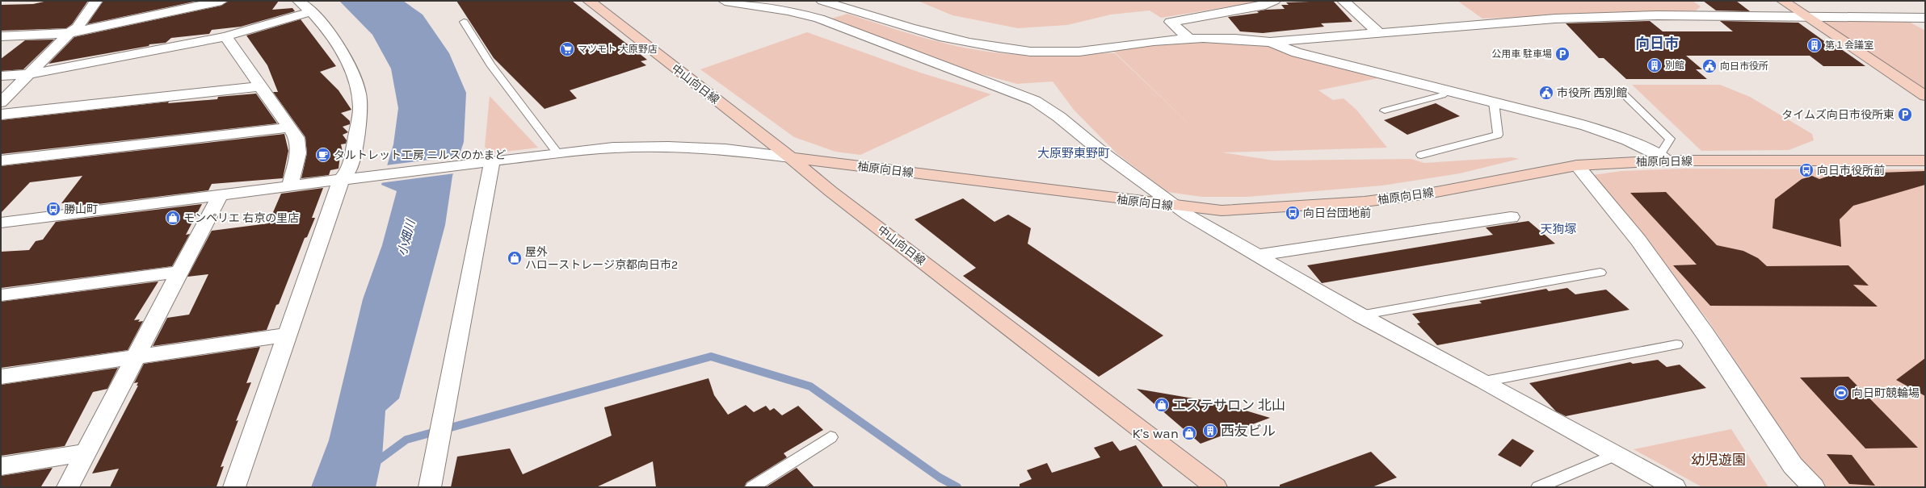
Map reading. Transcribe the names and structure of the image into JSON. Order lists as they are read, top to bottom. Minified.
{"streets":{"main road":["中山向日線","柚原向日線"]},"crossings":[["中山向日線","柚原向日線"]],"districts":["向日市","大原野東野町","天狗塚"],"water":["小畑川"],"parks":["幼児遊園"],"places":{"building":["第１会議室","別館","西友ビル"],"supermarket":["マツモト 大原野店"],"parking":["公用車 駐車場","タイムズ向日市役所東"],"public building":["向日市役所","市役所 西別館"],"cafe":["タルトレット工房 ニルスのかまど"],"bus stop":["向日市役所前","勝山町","向日台団地前"],"shop":["モンペリエ 右京の里店","屋外 ハローストレージ京都向日市2","エステサロン 北山","K's wan"],"sports":["向日町競輪場"]}}
